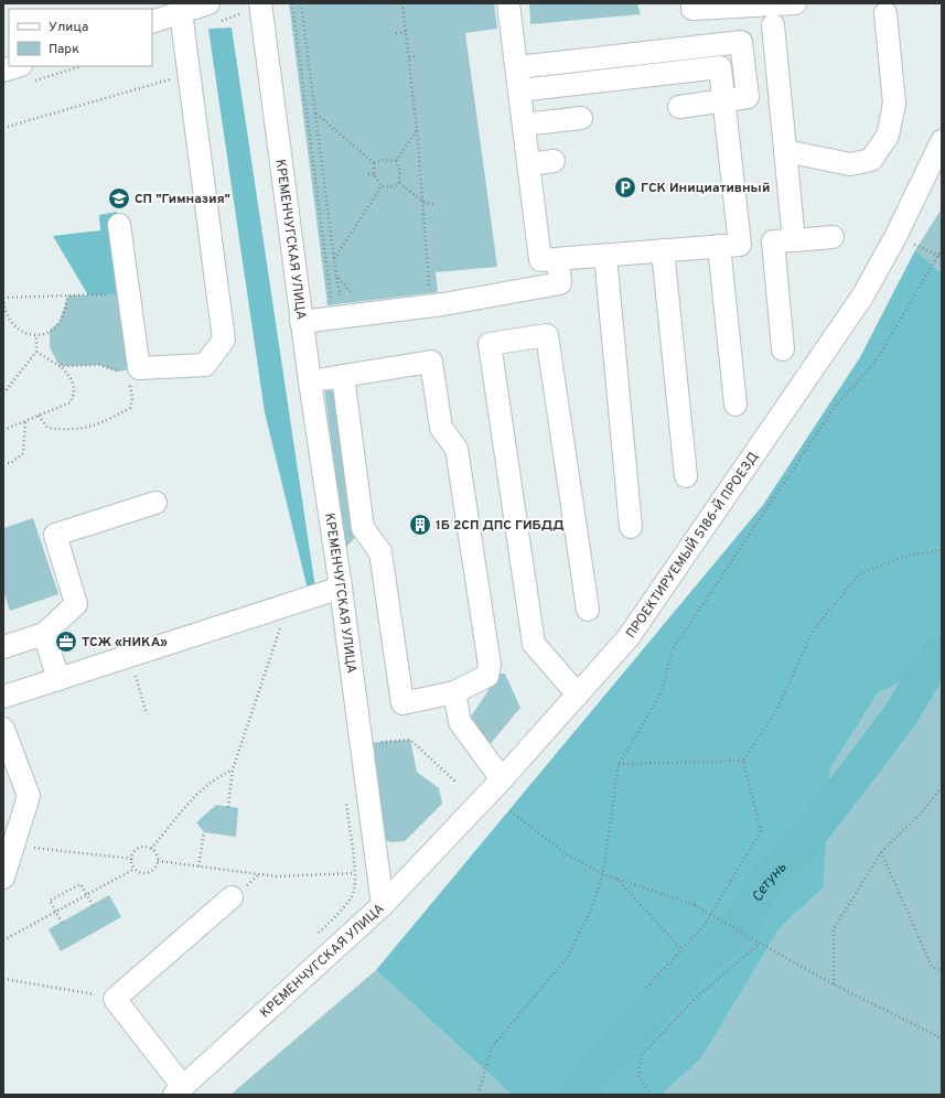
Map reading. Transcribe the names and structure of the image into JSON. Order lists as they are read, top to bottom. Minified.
{"streets":{"street":["КРЕМЕНЧУГСКАЯ УЛИЦА","ПРОЕКТИРУЕМЫЙ 5186-Й ПРОЕЗД"]},"crossings":[["КРЕМЕНЧУГСКАЯ УЛИЦА","ПРОЕКТИРУЕМЫЙ 5186-Й ПРОЕЗД"]],"water":["Сетунь"],"places":{"parking":["ГСК Инициативный"],"school or university":["СП \"Гимназия\""],"building":["1Б 2СП ДПС ГИБДД"],"office":["ТСЖ «НИКА»"]},"legend":["Улица","Парк"]}
